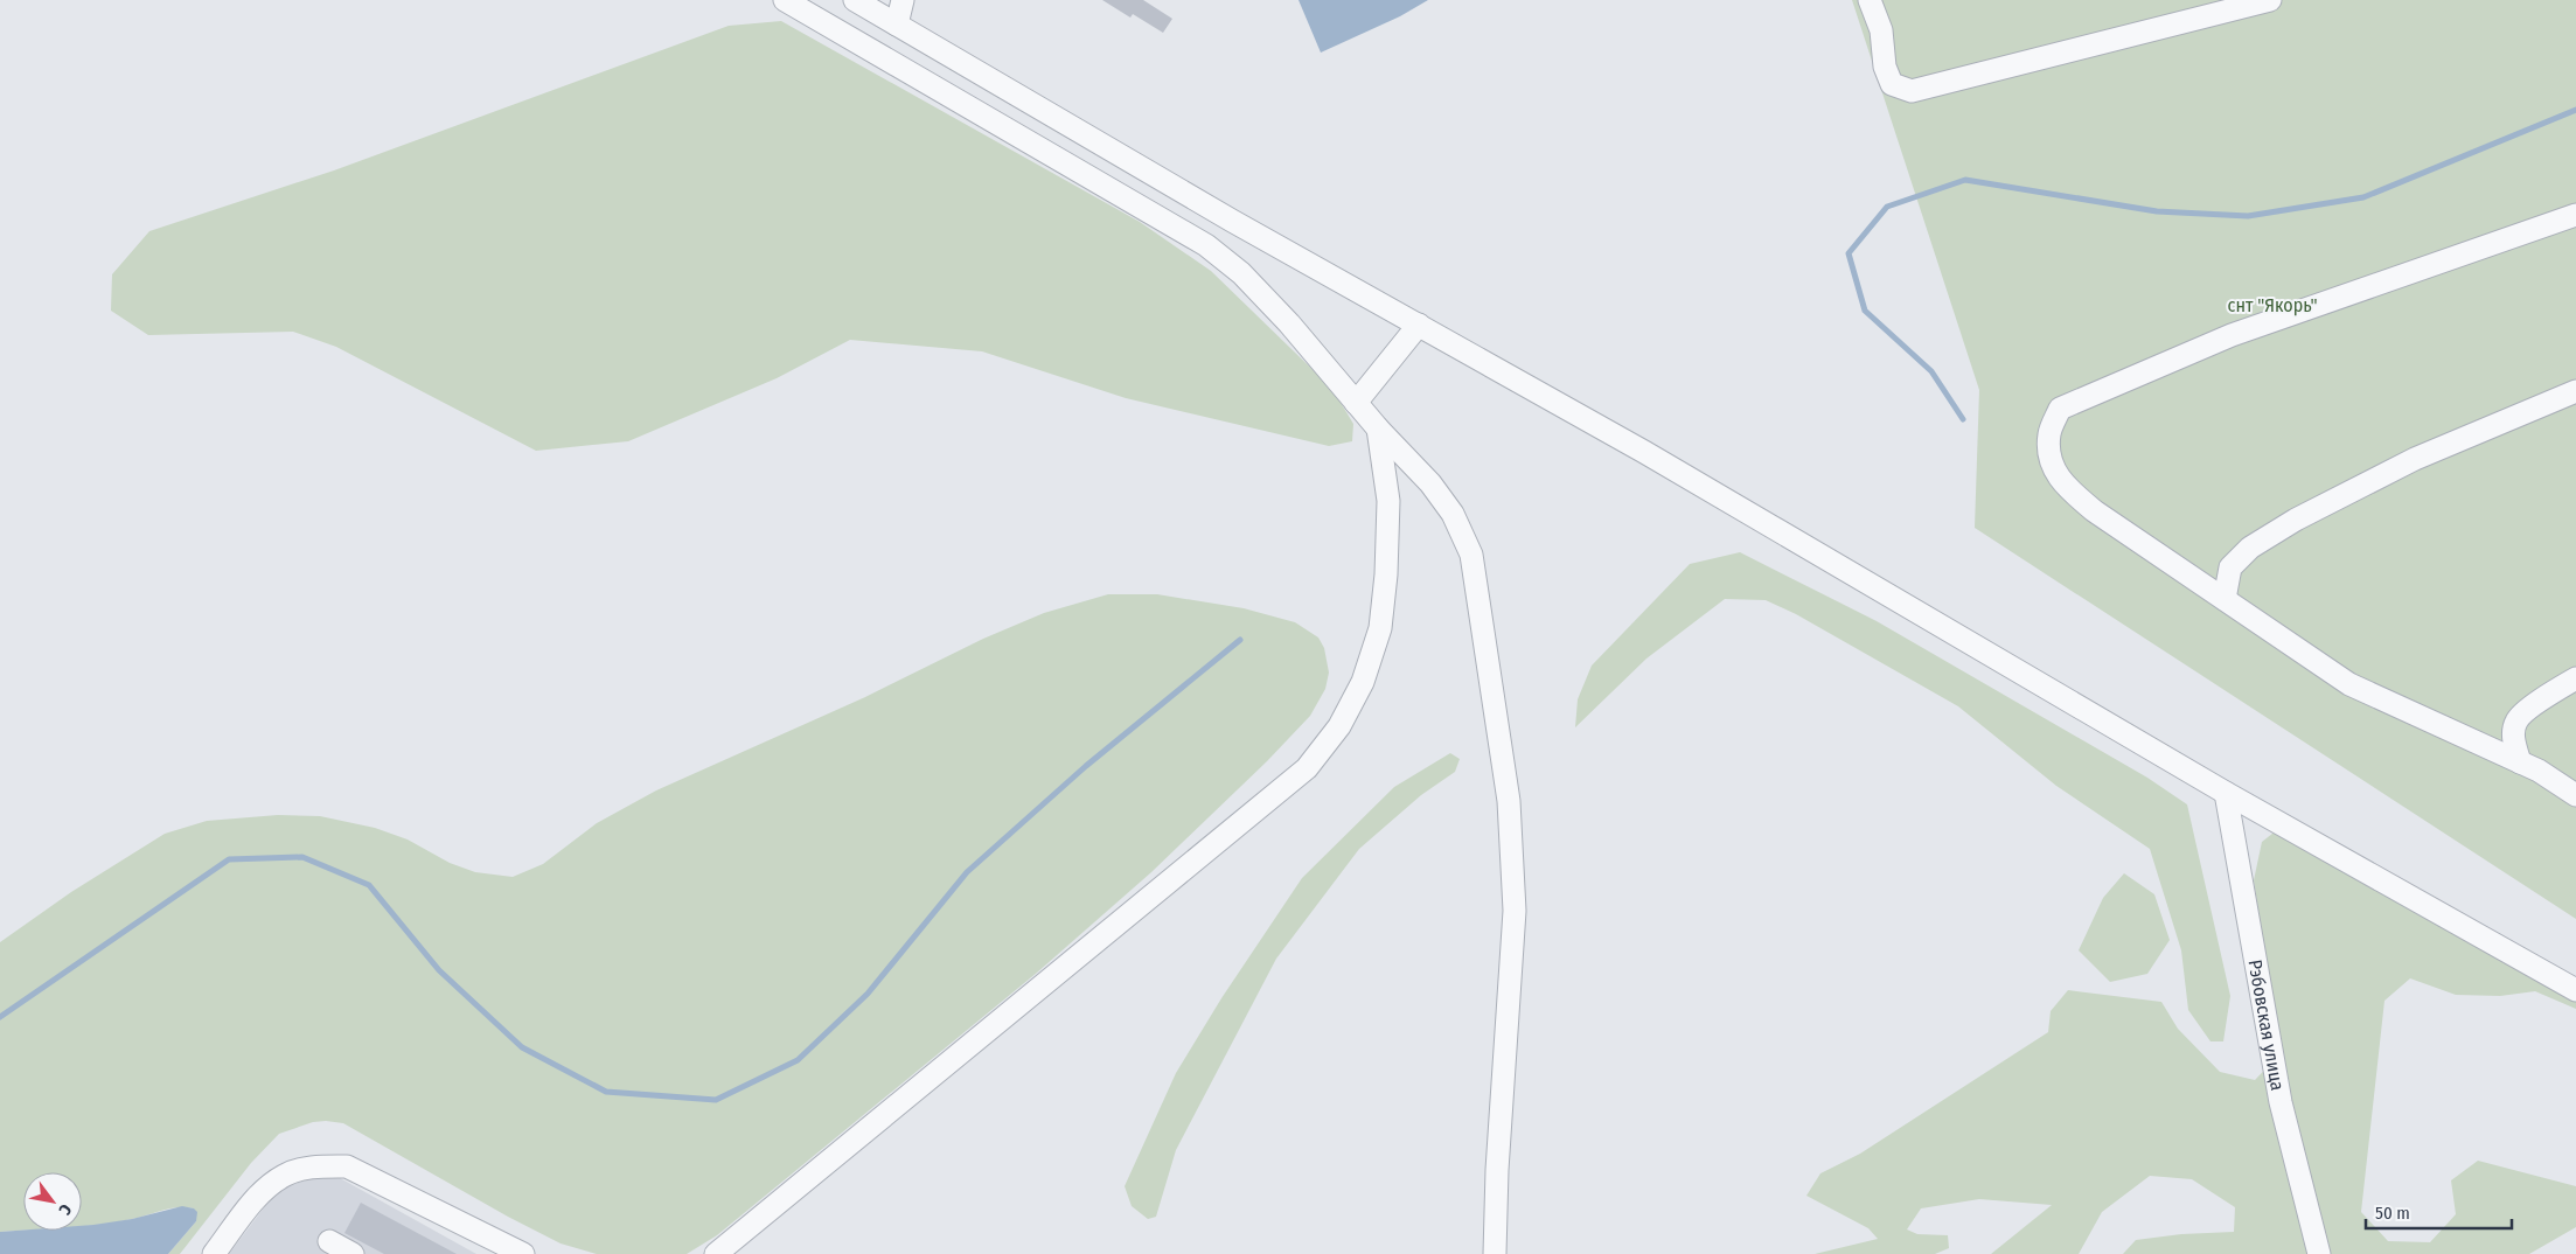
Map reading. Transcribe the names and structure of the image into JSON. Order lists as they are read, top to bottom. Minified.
{"streets":{"street":["Рэбовская улица"]},"parks":["снт \"Якорь\""],"scale_bar":"50 m","north":"bottom right"}
